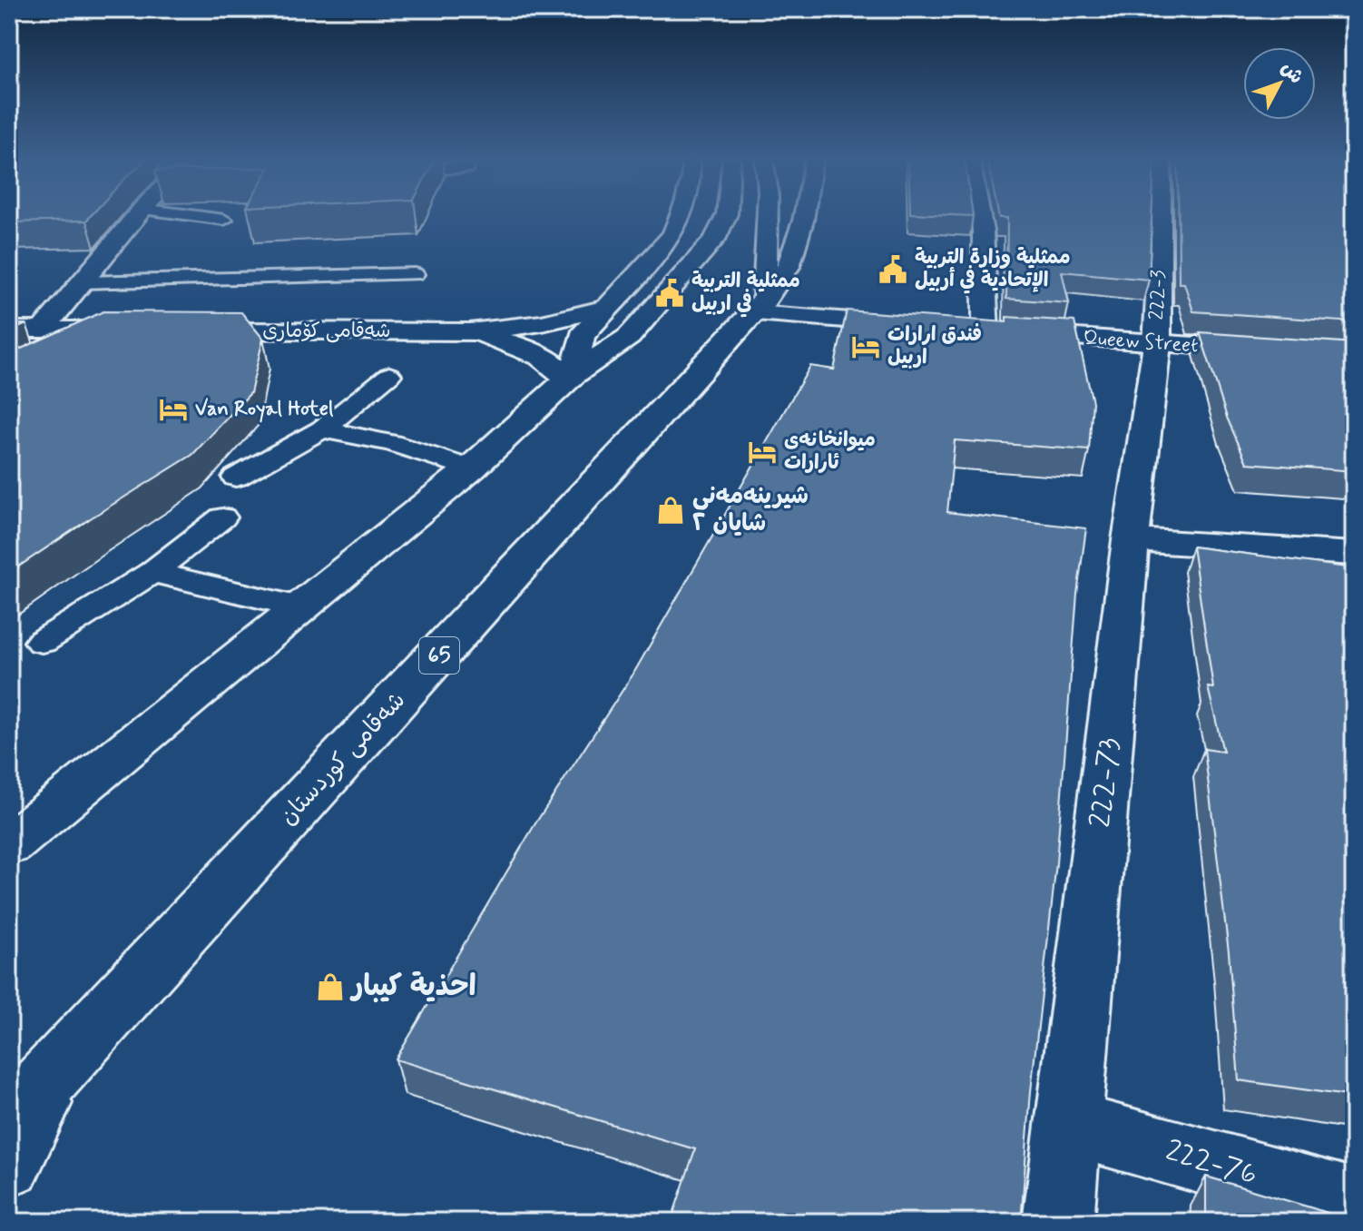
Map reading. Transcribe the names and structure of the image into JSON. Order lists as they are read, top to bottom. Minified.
{"streets":{"main road":["222-3","شەقامی کۆماری","Queew Street","65","شەقامی کوردستان","222-73","222-76"]},"crossings":[["222-3","Queew Street"],["222-3","222-73"],["Queew Street","222-73"],["222-73","222-76"]],"places":{"public building":["ممثلية وزارة التربية الإتحادية في أربيل","ممثلية التربية في اربيل"],"hotel":["فندق ارارات اربيل","Van Royal Hotel","میوانخانەی ئارارات"],"shop":["شیرینەمەنی شایان ٢","احذية كيبار"]},"north":"top right"}
